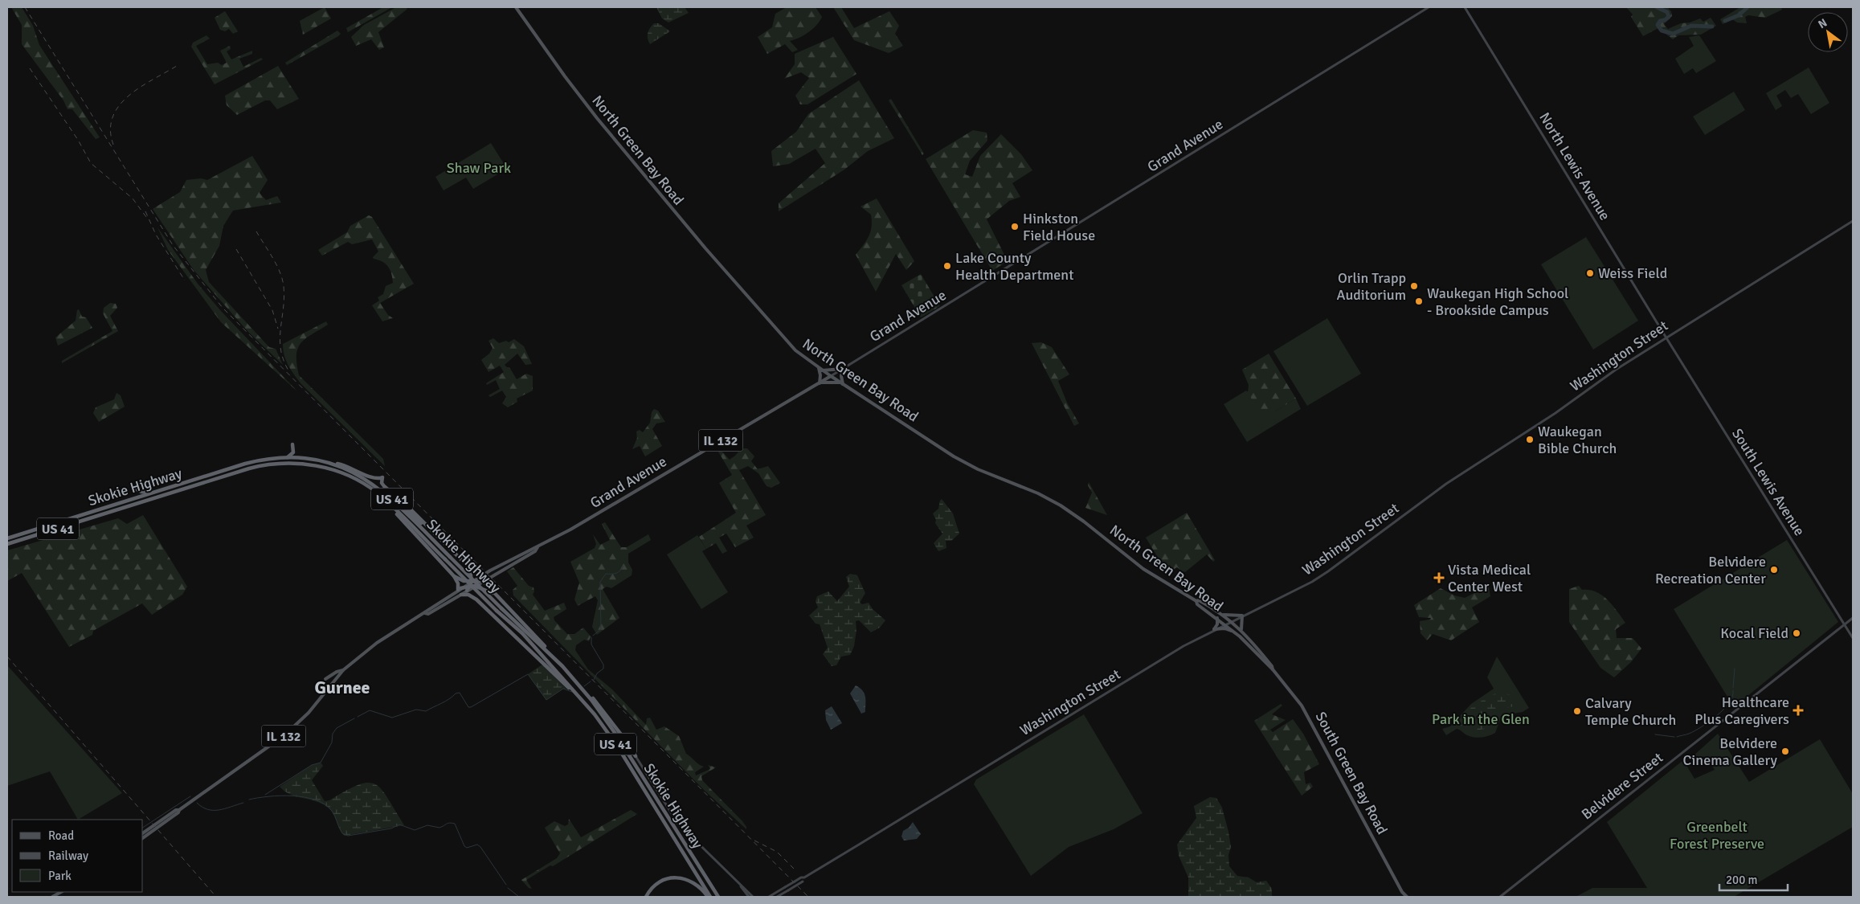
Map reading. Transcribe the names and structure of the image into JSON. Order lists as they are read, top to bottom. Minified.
{"streets":{"highway":["Skokie Highway","US 41"],"main road":["Grand Avenue","North Green Bay Road","North Lewis Avenue","Washington Street","IL 132","South Lewis Avenue","South Green Bay Road","Belvidere Street"]},"crossings":[["Grand Avenue","North Green Bay Road"],["North Green Bay Road","Washington Street"],["North Green Bay Road","South Green Bay Road"],["North Lewis Avenue","Washington Street"],["North Lewis Avenue","South Lewis Avenue"],["Washington Street","South Lewis Avenue"],["Washington Street","South Green Bay Road"],["South Lewis Avenue","Belvidere Street"]],"districts":["Gurnee"],"parks":["Shaw Park","Park in the Glen","Greenbelt Forest Preserve"],"places":{"other":["Hinkston Field House","Lake County Health Department","Weiss Field","Orlin Trapp Auditorium","Waukegan High School - Brookside Campus","Waukegan Bible Church","Belvidere Recreation Center","Kocal Field","Calvary Temple Church","Belvidere Cinema Gallery"],"health":["Vista Medical Center West","Healthcare Plus Caregivers"]},"legend":["Road","Railway","Park"],"scale_bar":"200 m","north":"top left"}
